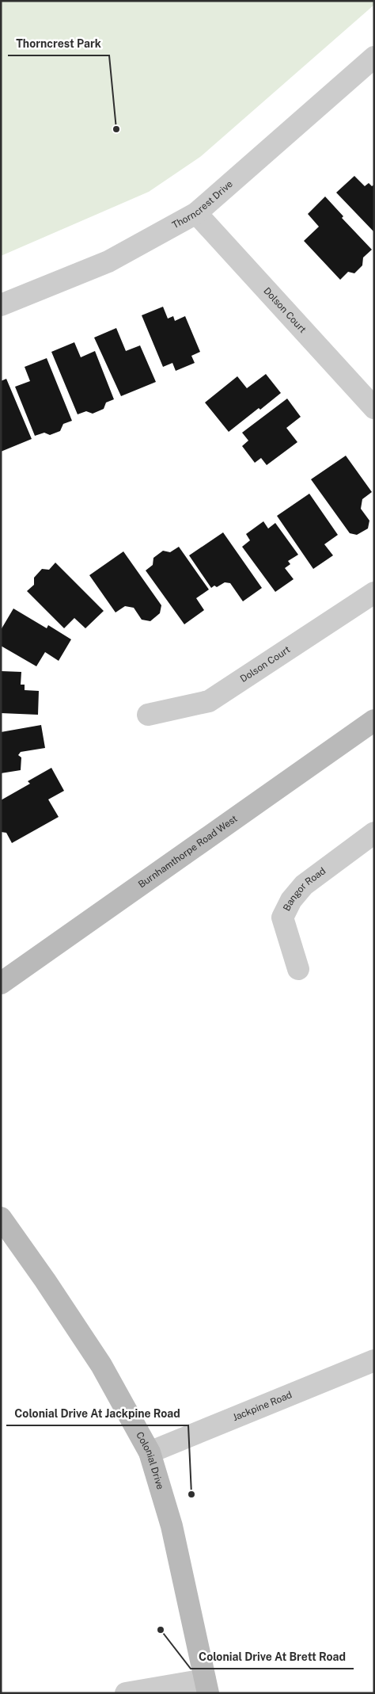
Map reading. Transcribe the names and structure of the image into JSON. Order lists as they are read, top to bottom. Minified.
{"streets":{"street":["Thorncrest Drive","Dolson Court","Burnhamthorpe Road West","Bangor Road","Jackpine Road","Colonial Drive"]},"crossings":[["Thorncrest Drive","Dolson Court"],["Jackpine Road","Colonial Drive"]],"places":["Thorncrest Park","Colonial Drive At Jackpine Road","Colonial Drive At Brett Road"]}
